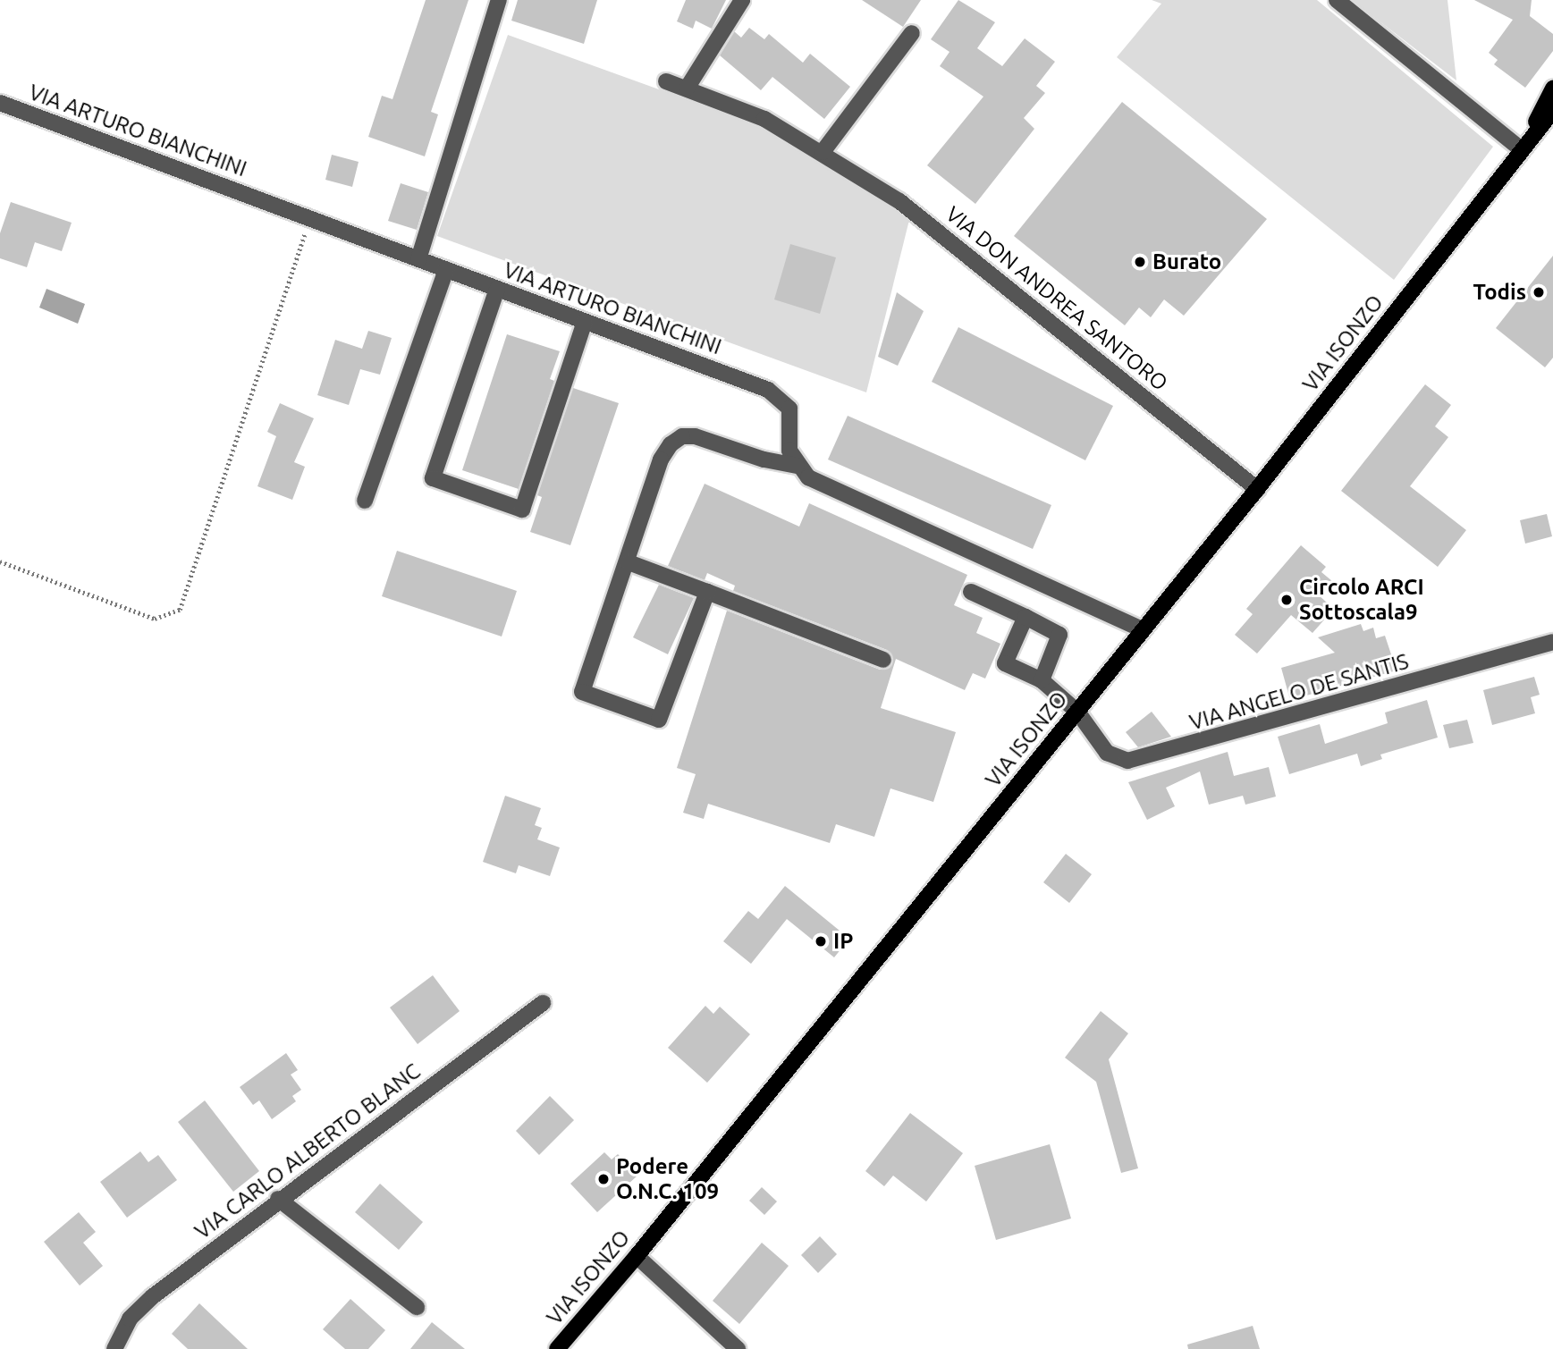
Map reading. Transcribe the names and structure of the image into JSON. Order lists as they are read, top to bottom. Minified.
{"streets":{"main road":["VIA ISONZO"],"street":["VIA ARTURO BIANCHINI","VIA DON ANDREA SANTORO","VIA ANGELO DE SANTIS","VIA CARLO ALBERTO BLANC"]},"crossings":[["VIA DON ANDREA SANTORO","VIA ISONZO"],["VIA ISONZO","VIA ANGELO DE SANTIS"]],"places":["Burato","Todis","Circolo ARCI Sottoscala9","IP","Podere O.N.C. 109"]}
